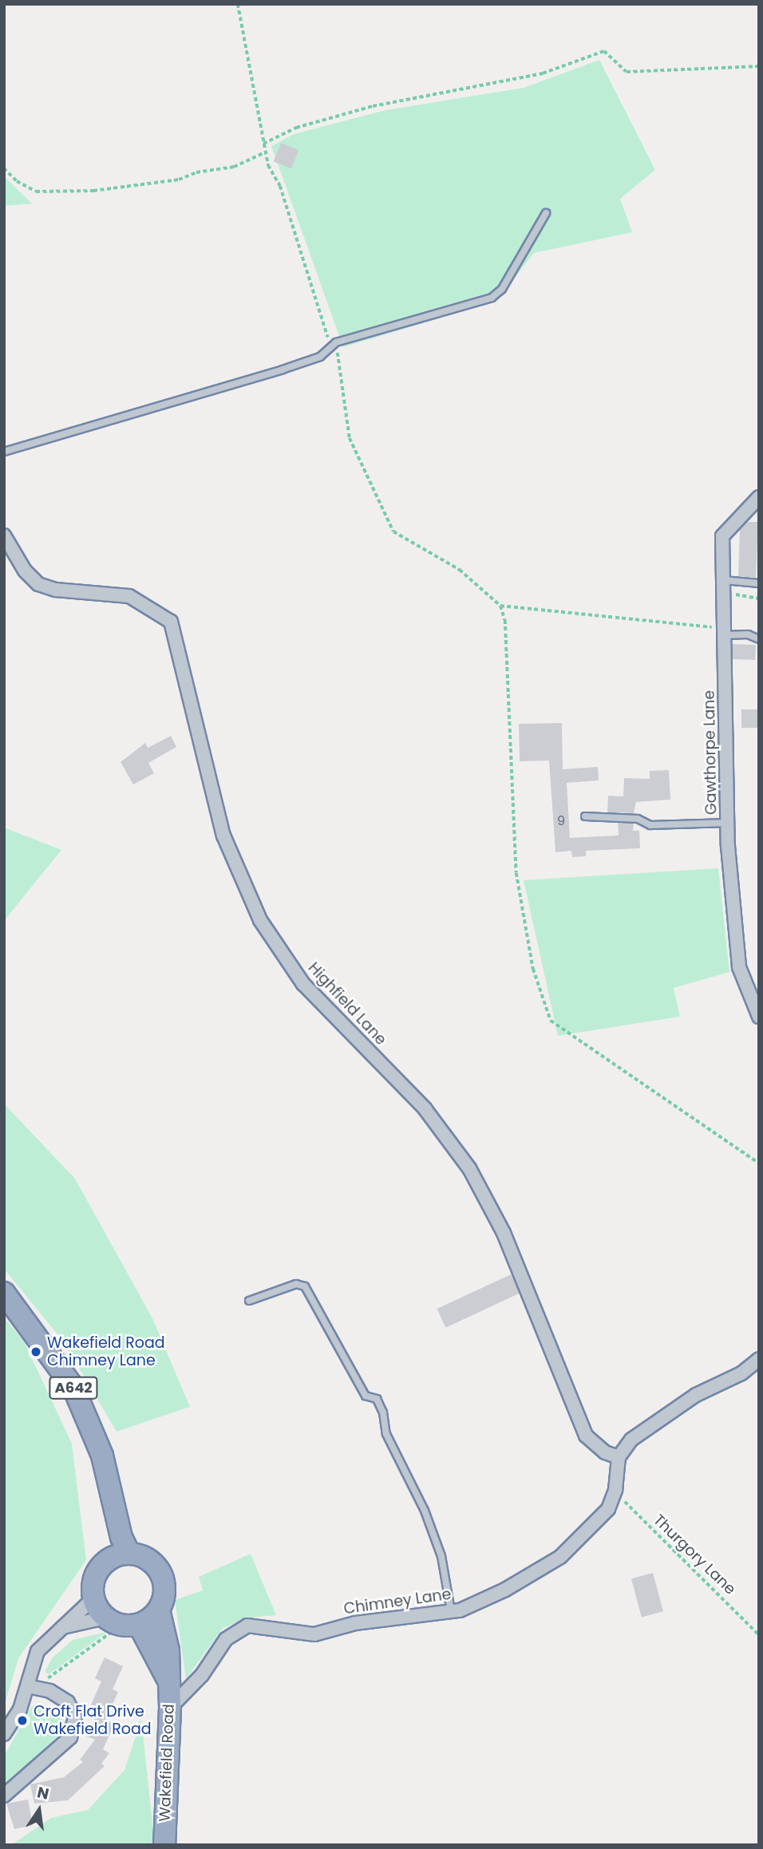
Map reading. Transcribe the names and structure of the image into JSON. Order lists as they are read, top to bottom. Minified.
{"streets":{"highway":["A642","Wakefield Road"],"street":["Gawthorpe Lane","Highfield Lane","Chimney Lane"],"path":["Thurgory Lane"]},"crossings":[["Highfield Lane","Chimney Lane"],["A642","Wakefield Road"],["Thurgory Lane","Chimney Lane"],["Chimney Lane","Wakefield Road"]],"places":["Wakefield Road Chimney Lane","Croft Flat Drive Wakefield Road"],"house_numbers":["9"],"north":"top"}
